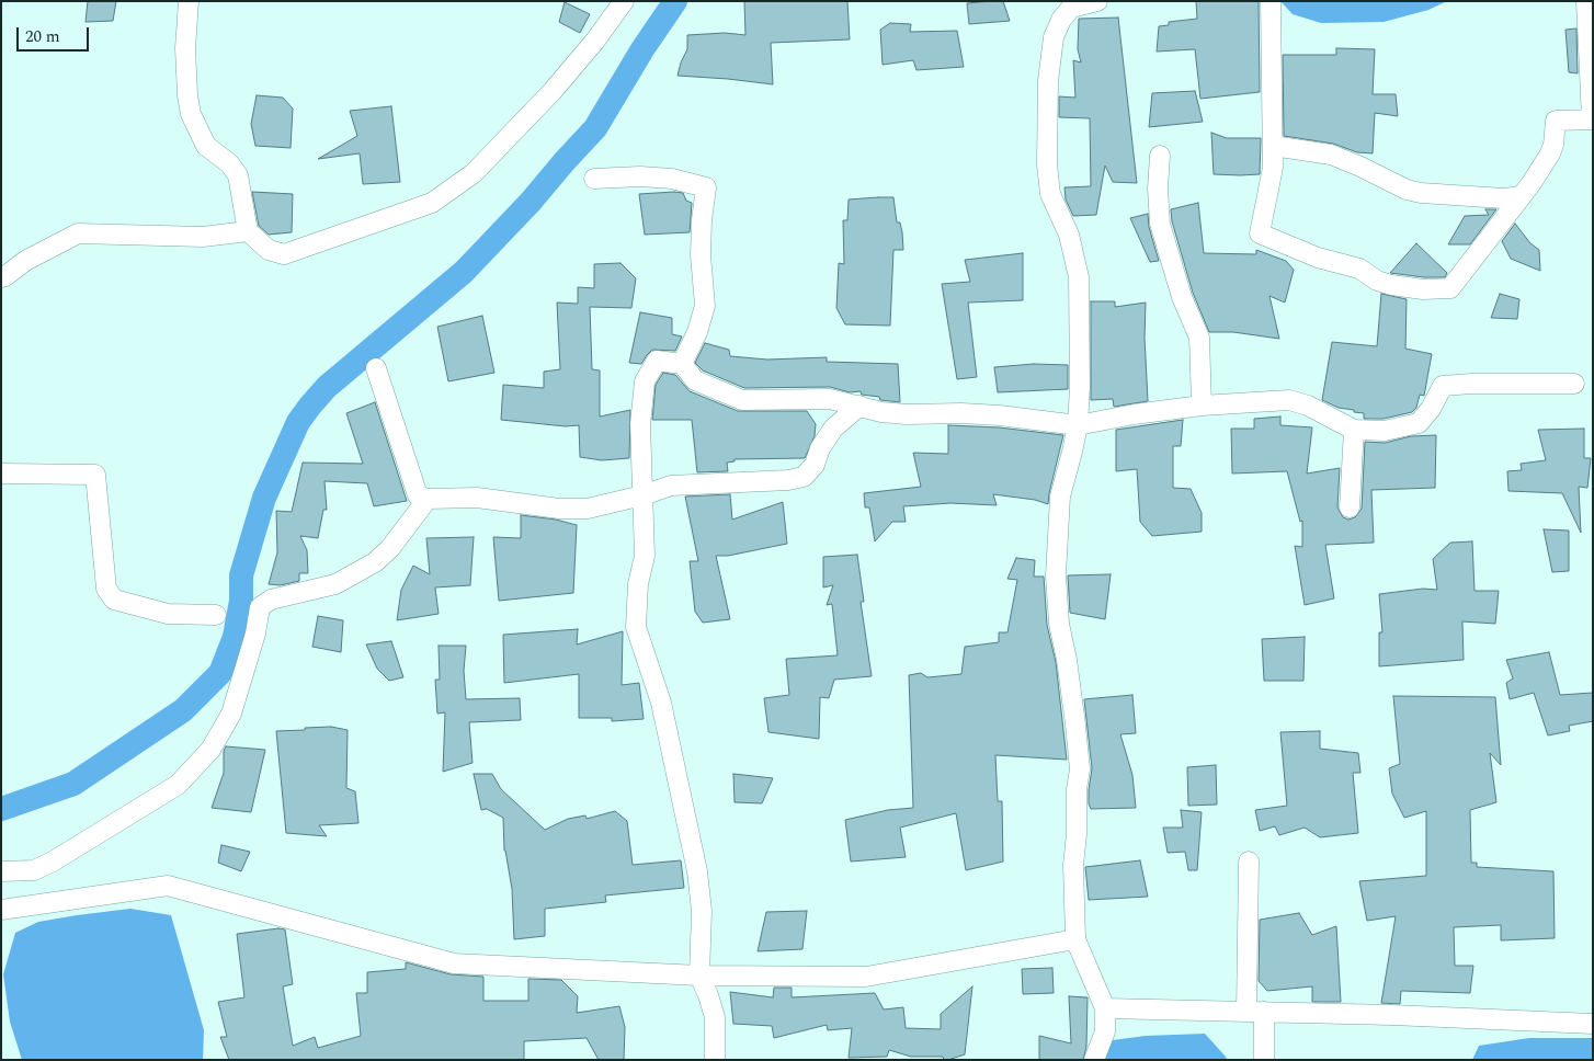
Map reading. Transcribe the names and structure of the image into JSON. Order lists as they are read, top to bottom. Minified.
{"scale_bar":"20 m"}
